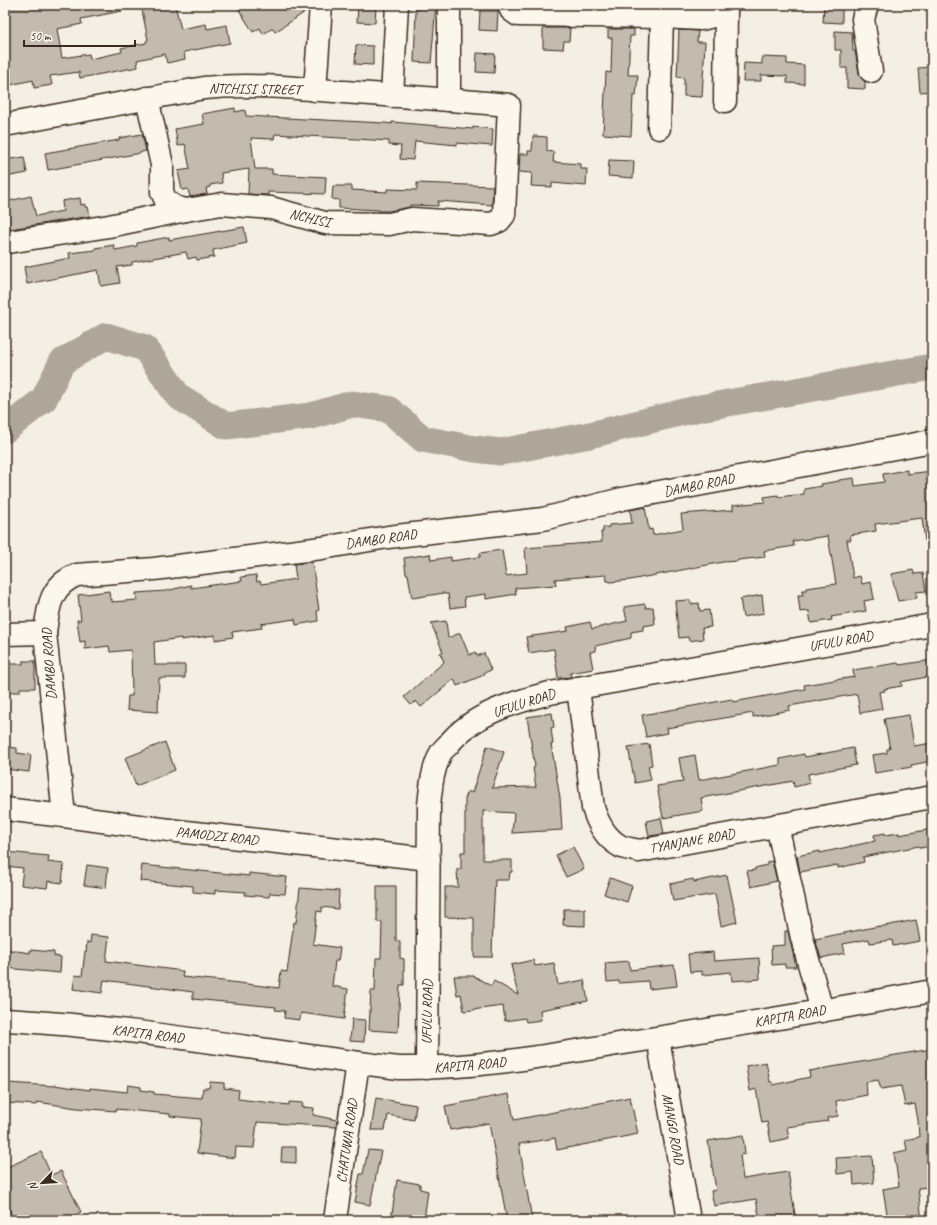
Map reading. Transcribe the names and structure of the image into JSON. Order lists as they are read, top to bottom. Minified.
{"streets":{"street":["NTCHISI STREET","NCHISI","DAMBO ROAD","UFULU ROAD","PAMODZI ROAD","TYANJANE ROAD","KAPITA ROAD","MANGO ROAD","CHATUWA ROAD"]},"crossings":[["NTCHISI STREET","NCHISI"],["DAMBO ROAD","PAMODZI ROAD"],["UFULU ROAD","PAMODZI ROAD"],["UFULU ROAD","TYANJANE ROAD"],["UFULU ROAD","KAPITA ROAD"],["KAPITA ROAD","MANGO ROAD"],["KAPITA ROAD","CHATUWA ROAD"]],"scale_bar":"50 m","north":"bottom left"}
